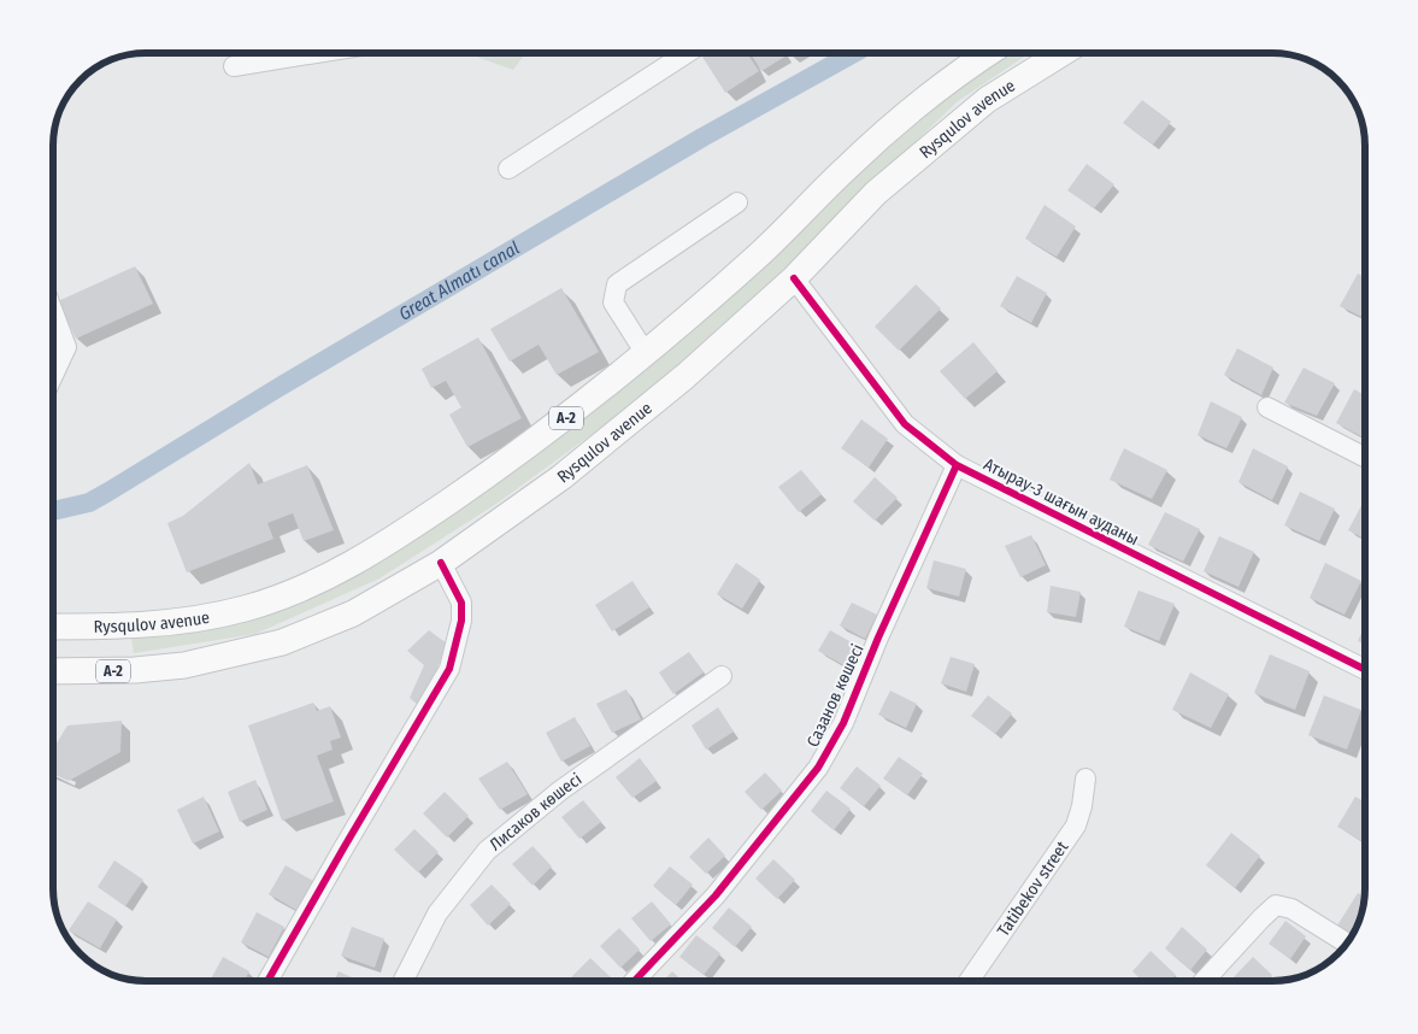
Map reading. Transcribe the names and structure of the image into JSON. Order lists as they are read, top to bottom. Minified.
{"streets":{"main road":["Rysqulov avenue","A-2"],"street":["Атырау-3 шағын ауданы","Сазанов көшесі","Лисаков көшесі","Tatibekov street"]},"crossings":[["Rysqulov avenue","Атырау-3 шағын ауданы"],["Атырау-3 шағын ауданы","Сазанов көшесі"]],"water":["Great Almatı canal"]}
